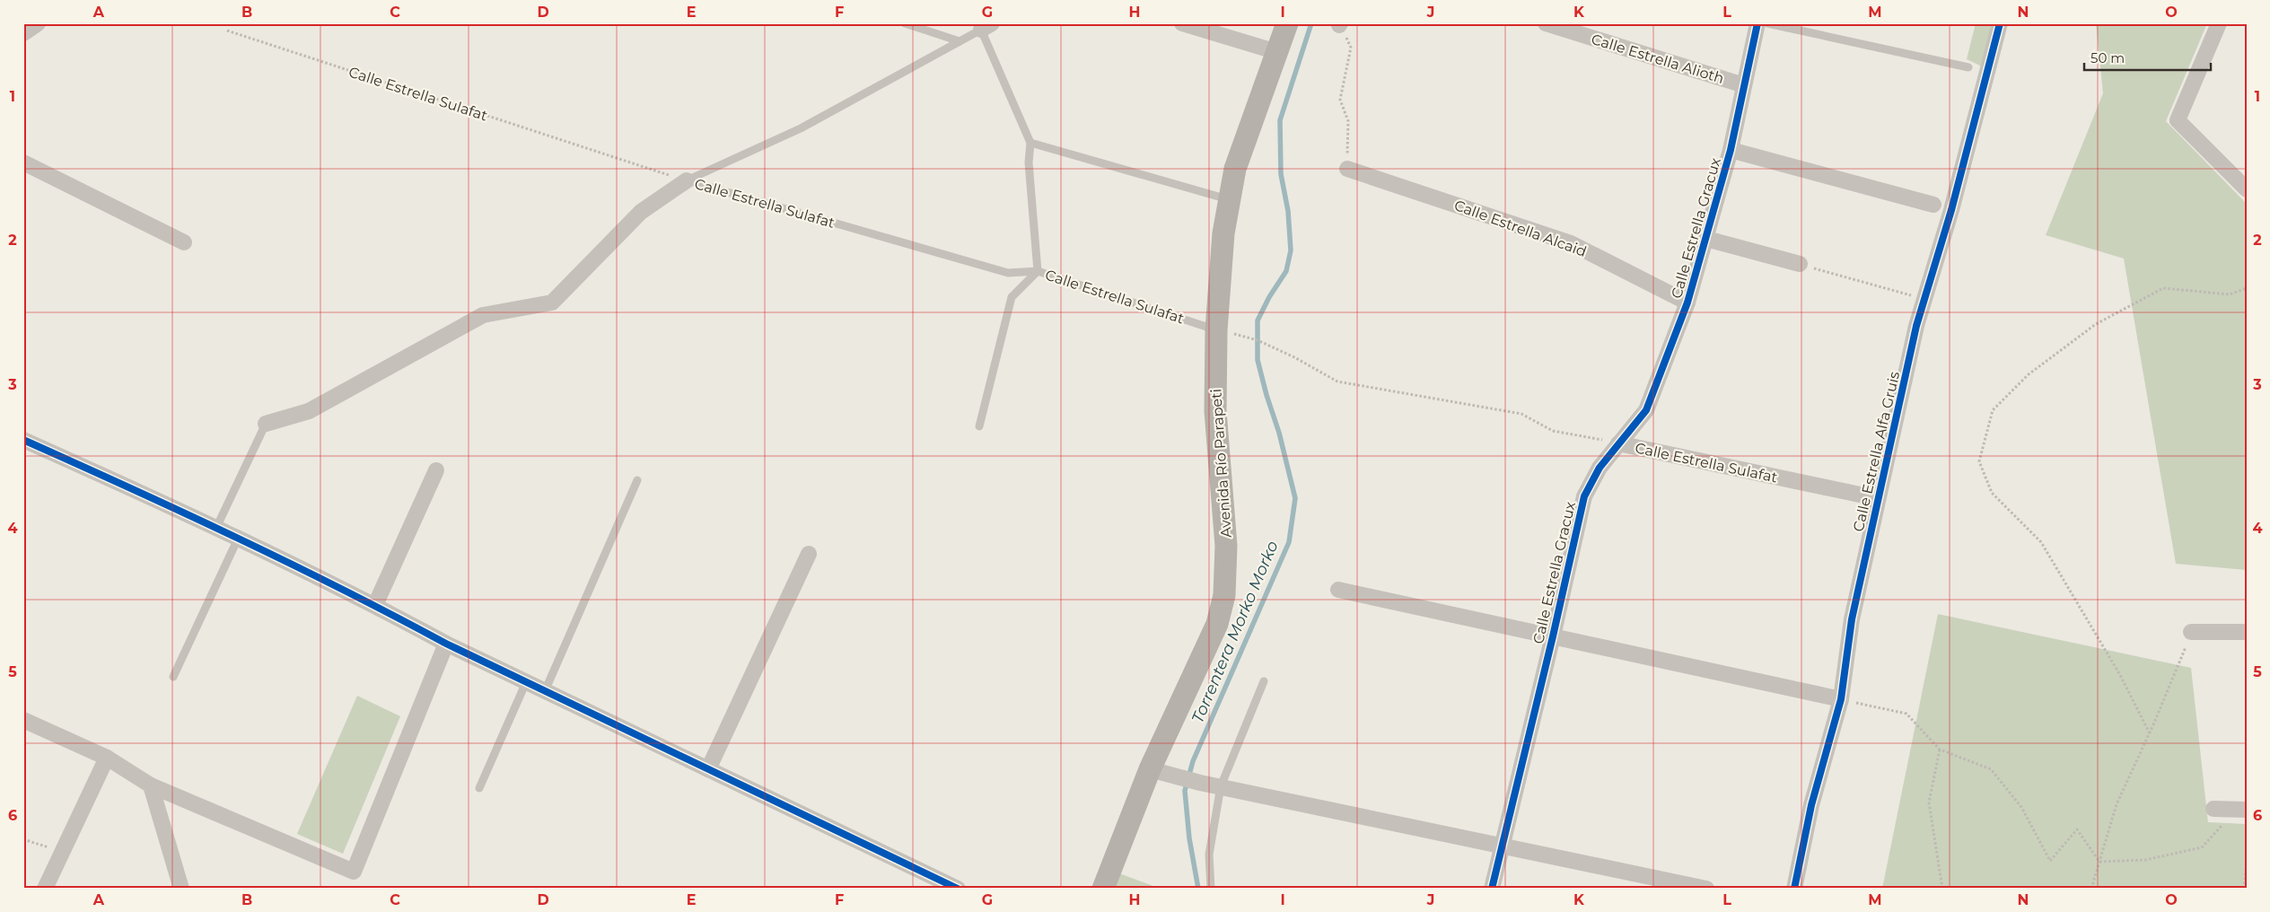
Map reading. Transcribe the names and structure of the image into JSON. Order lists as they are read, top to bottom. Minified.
{"streets":{"main road":["Avenida Río Parapeti"],"street":["Calle Estrella Alioth","Calle Estrella Sulafat","Calle Estrella Alcaid","Calle Estrella Gracux","Calle Estrella Alfa Gruis"]},"crossings":[["Calle Estrella Alioth","Calle Estrella Gracux"],["Calle Estrella Sulafat","Calle Estrella Gracux"],["Calle Estrella Sulafat","Calle Estrella Alfa Gruis"],["Calle Estrella Sulafat","Avenida Río Parapeti"],["Calle Estrella Alcaid","Calle Estrella Gracux"]],"water":["Torrentera Morko Morko"],"scale_bar":"50 m","grid":{"columns":["A","B","C","D","E","F","G","H","I","J","K","L","M","N","O"],"rows":["1","2","3","4","5","6"]}}
